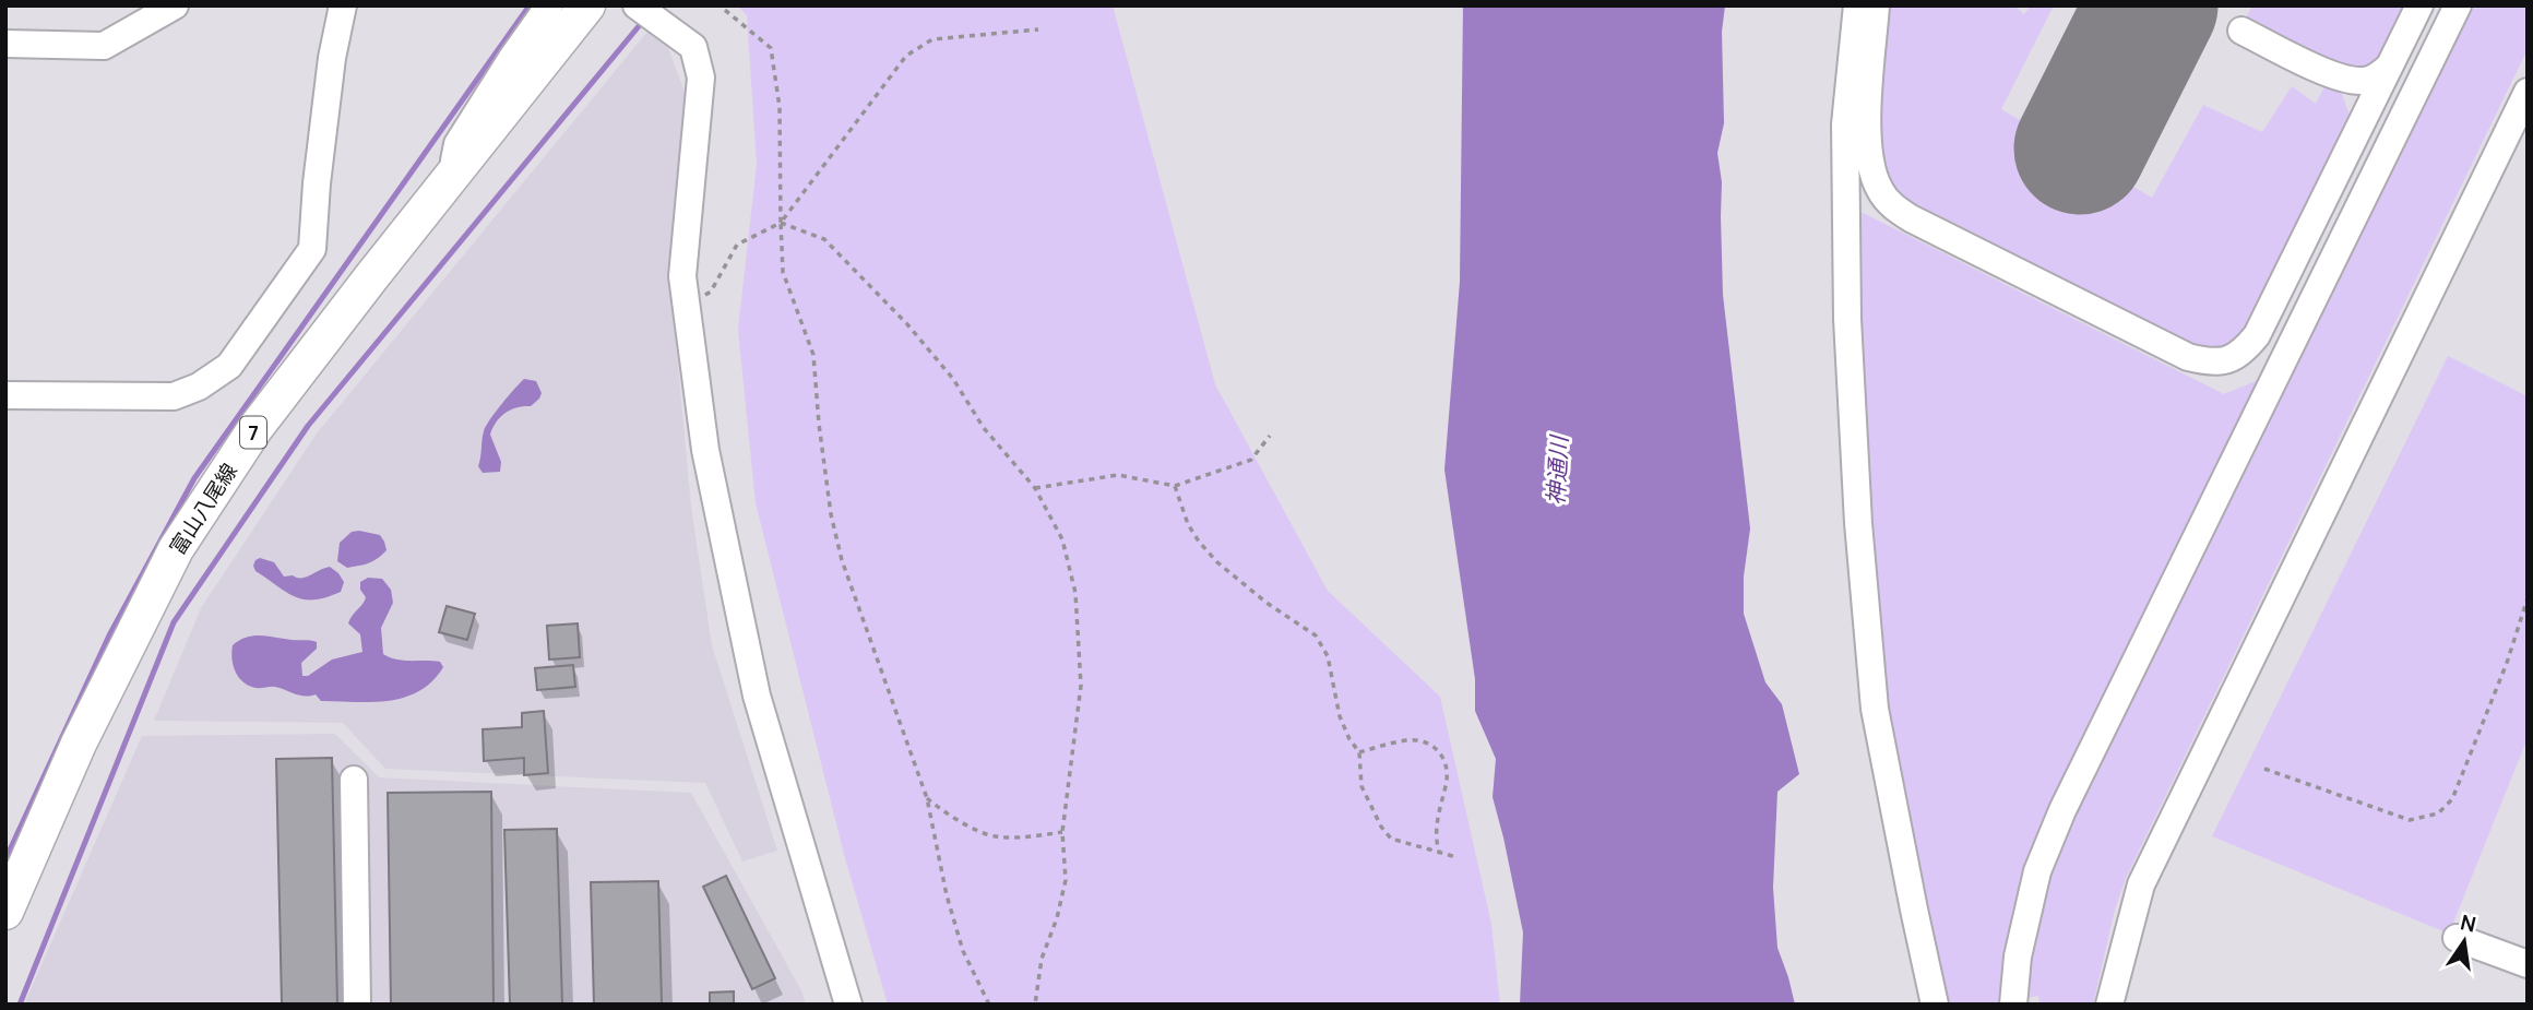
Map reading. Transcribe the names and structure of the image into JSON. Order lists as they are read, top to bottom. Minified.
{"streets":{"main road":["7","富山八尾線"]},"water":["神通川"],"north":"top"}
